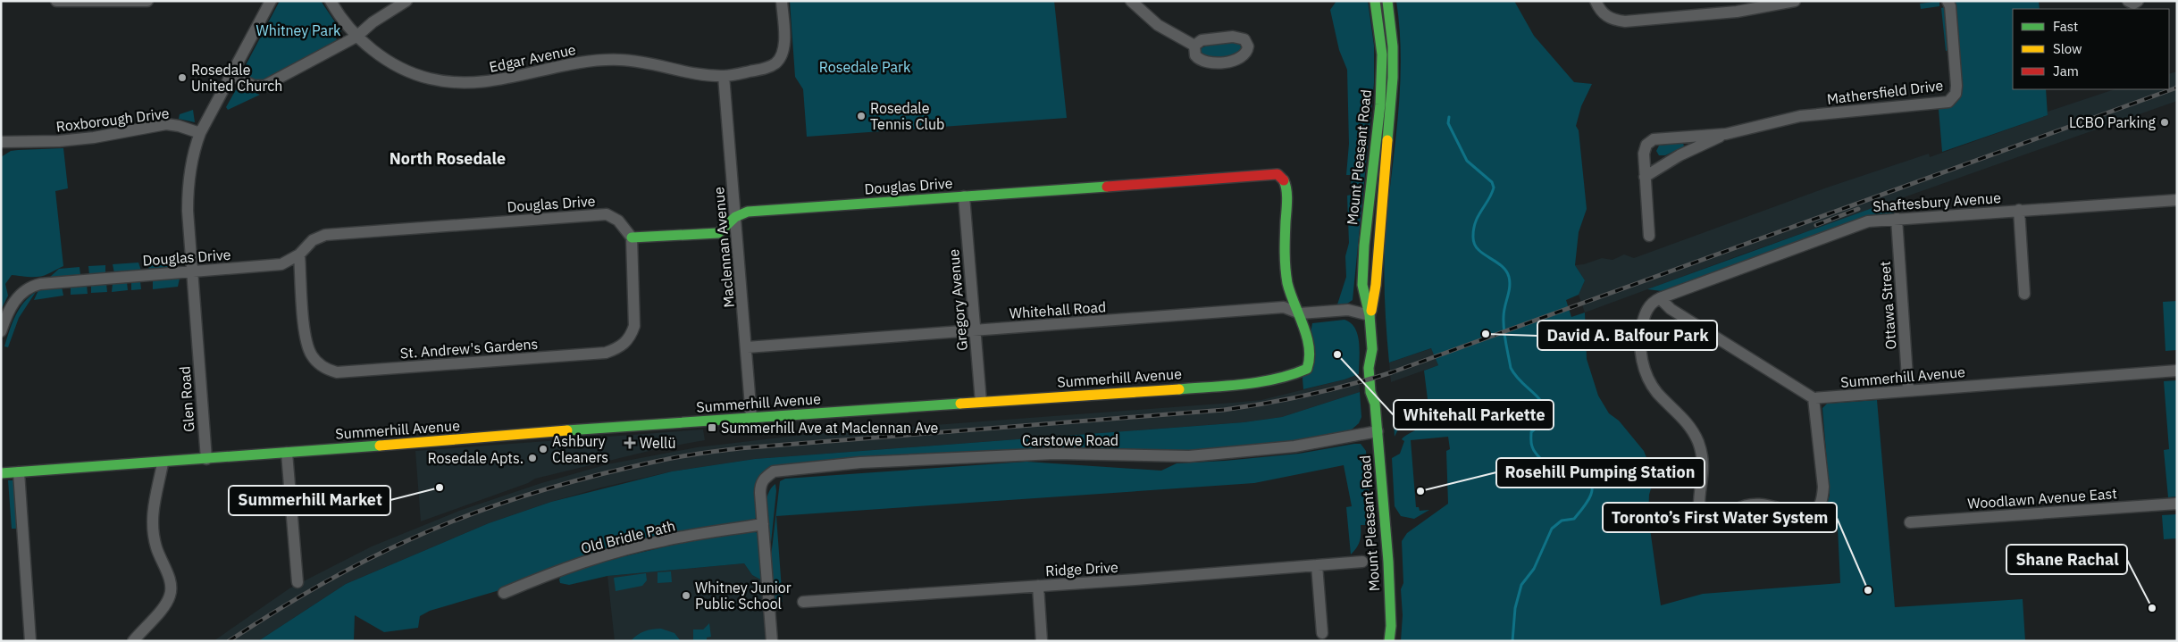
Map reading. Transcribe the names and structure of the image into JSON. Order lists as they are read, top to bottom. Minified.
{"streets":{"street":["Edgar Avenue","Mathersfield Drive","Roxborough Drive","Mount Pleasant Road","Douglas Drive","Shaftesbury Avenue","Maclennan Avenue","Gregory Avenue","Ottawa Street","Whitehall Road","St. Andrew's Gardens","Summerhill Avenue","Glen Road","Carstowe Road","Woodlawn Avenue East","Old Bridle Path","Ridge Drive"]},"crossings":[["Edgar Avenue","Maclennan Avenue"],["Roxborough Drive","Glen Road"],["Mount Pleasant Road","Whitehall Road"],["Mount Pleasant Road","Carstowe Road"],["Douglas Drive","Maclennan Avenue"],["Douglas Drive","Gregory Avenue"],["Douglas Drive","Whitehall Road"],["Douglas Drive","St. Andrew's Gardens"],["Douglas Drive","Summerhill Avenue"],["Douglas Drive","Glen Road"],["Shaftesbury Avenue","Ottawa Street"],["Maclennan Avenue","Whitehall Road"],["Maclennan Avenue","Summerhill Avenue"],["Gregory Avenue","Whitehall Road"],["Gregory Avenue","Summerhill Avenue"],["Ottawa Street","Summerhill Avenue"],["Whitehall Road","Summerhill Avenue"],["Summerhill Avenue","Glen Road"],["Carstowe Road","Old Bridle Path"]],"districts":["North Rosedale"],"parks":["Whitney Park","Rosedale Park"],"places":{"other":["Rosedale United Church","Rosedale Tennis Club","LCBO Parking","David A. Balfour Park","Whitehall Parkette","Ashbury Cleaners","Rosedale Apts.","Summerhill Market","Rosehill Pumping Station","Toronto’s First Water System","Whitney Junior Public School","Shane Rachal"],"transit":["Summerhill Ave at Maclennan Ave"],"health":["Wellü"]},"legend":["Fast","Slow","Jam"]}
